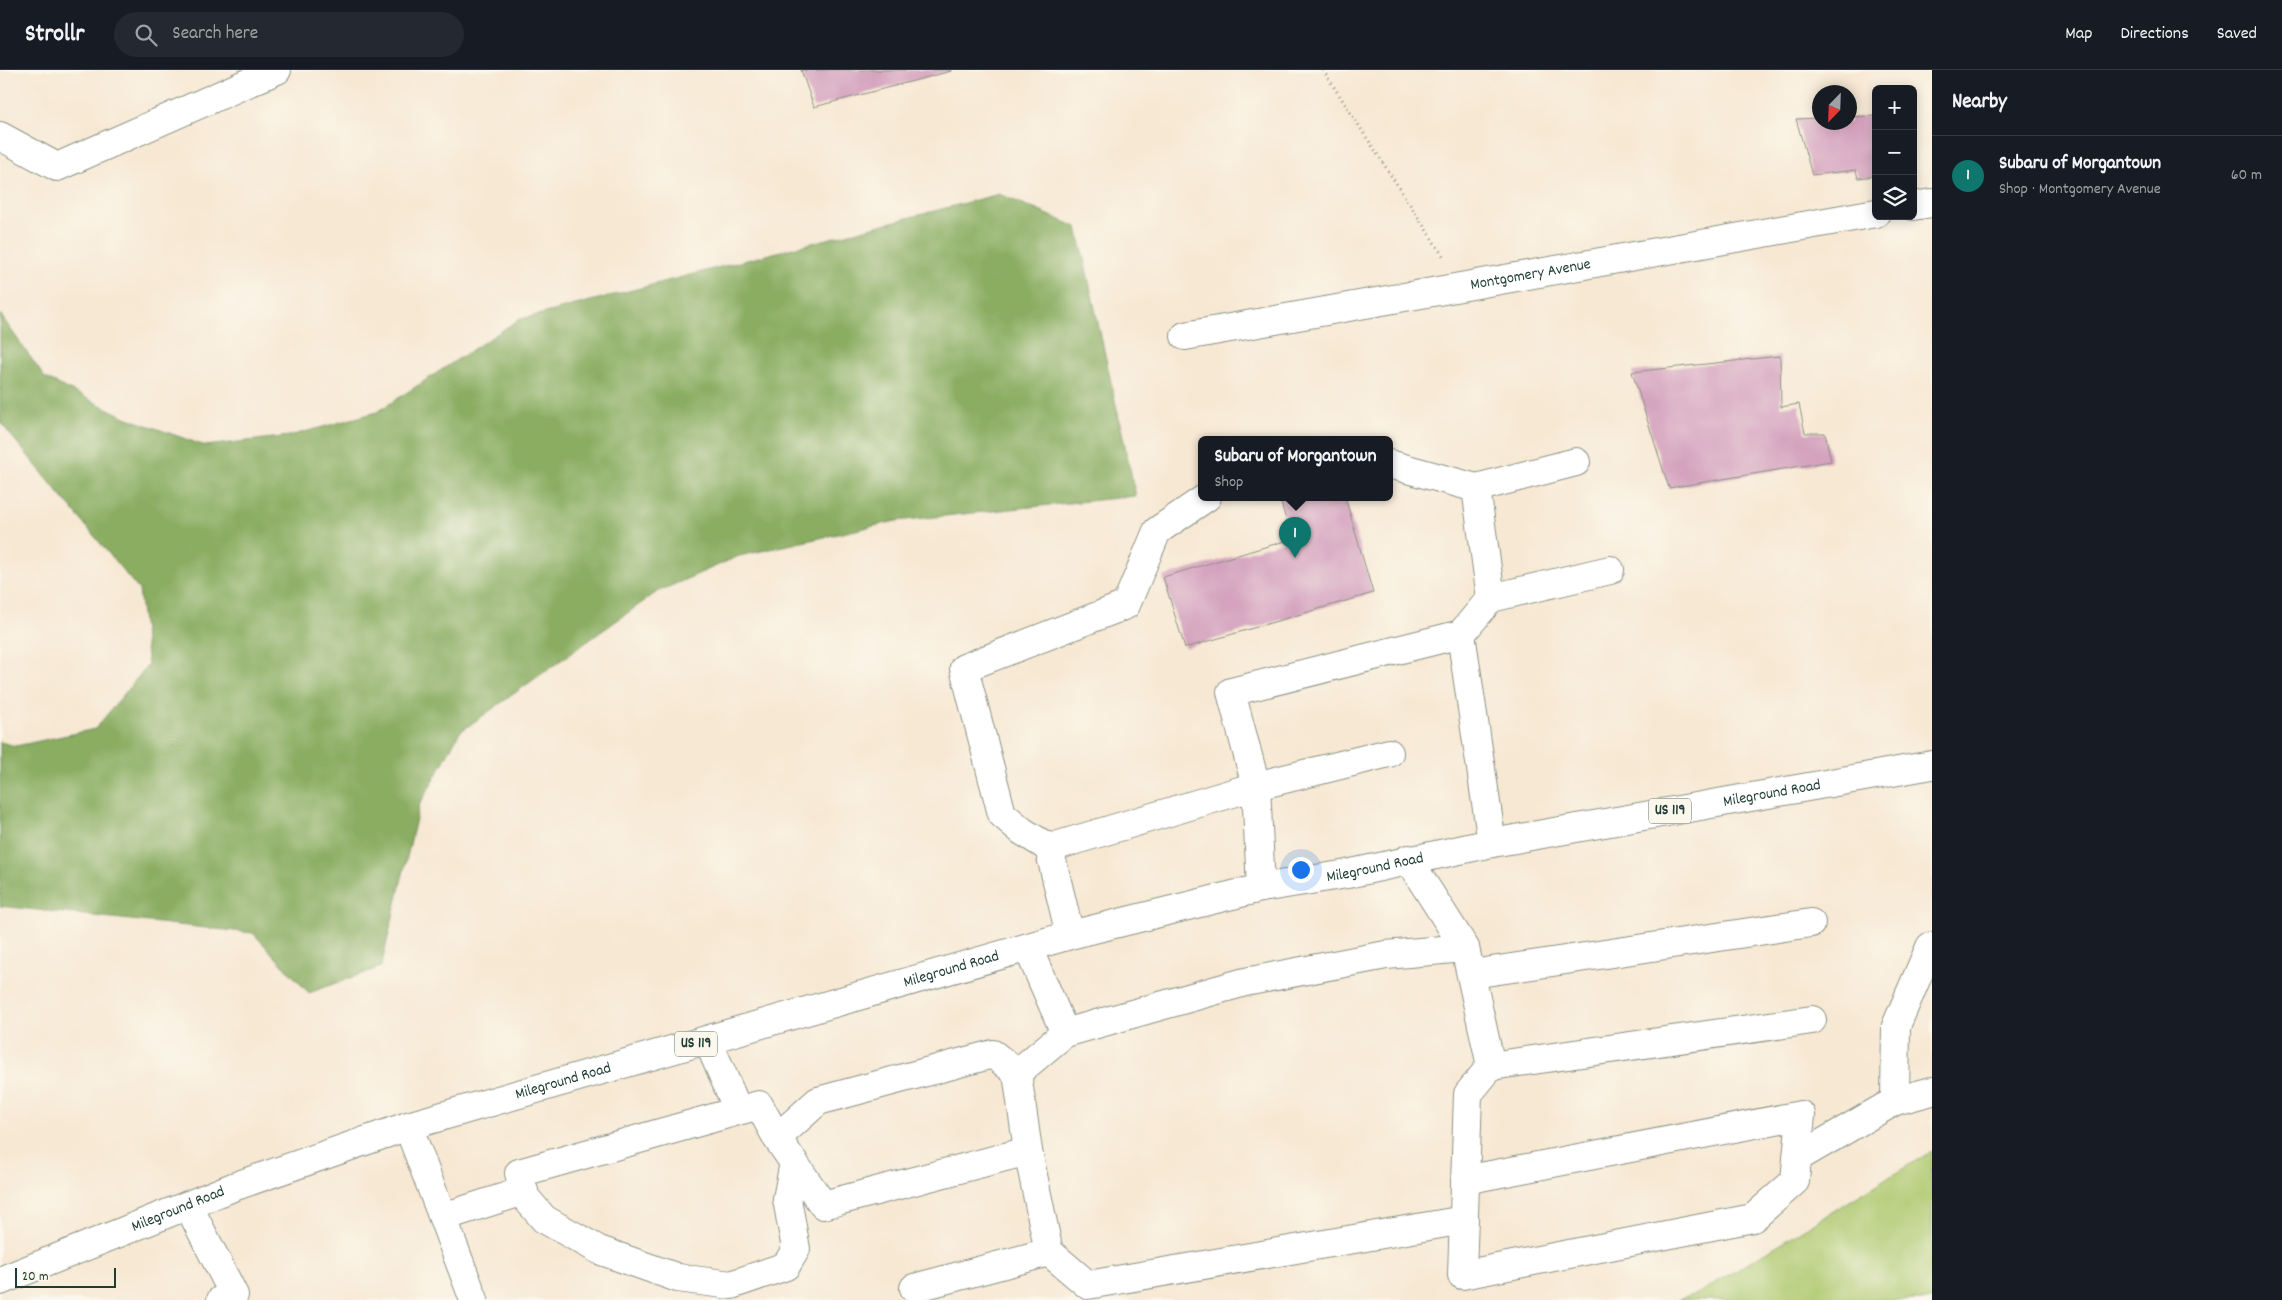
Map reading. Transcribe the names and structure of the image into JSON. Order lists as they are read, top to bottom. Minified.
{"streets":{"main road":["Montgomery Avenue","Mileground Road","US 119"]},"scale_bar":"20 m","north":"bottom left","page":{"header":"Strollr","search":"Search here","nav":["Map","Directions","Saved"],"heading":"Nearby","map_buttons":["+","−"],"list":[{"mark":"1","name":"Subaru of Morgantown","note":"Shop · Montgomery Avenue","value":"60 m"}],"popup":["Subaru of Morgantown","Shop"],"pins":"1","scale":"20 m"}}
